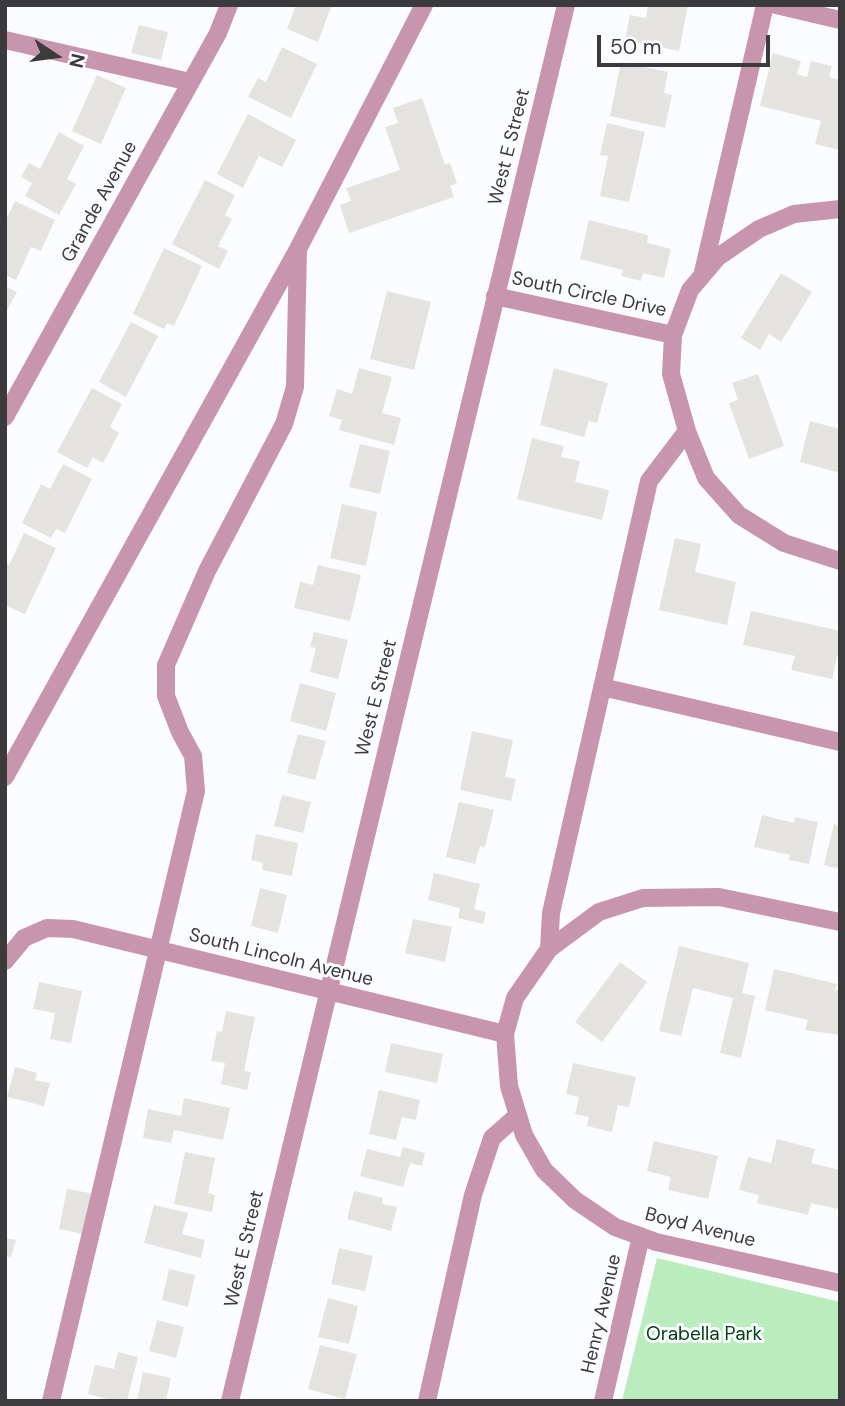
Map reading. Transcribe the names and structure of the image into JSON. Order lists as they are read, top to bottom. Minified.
{"streets":{"street":["West E Street","Grande Avenue","South Circle Drive","South Lincoln Avenue","Boyd Avenue","Henry Avenue"]},"crossings":[["West E Street","South Circle Drive"],["West E Street","South Lincoln Avenue"],["South Lincoln Avenue","Boyd Avenue"],["Boyd Avenue","Henry Avenue"]],"parks":["Orabella Park"],"scale_bar":"50 m","north":"right"}
